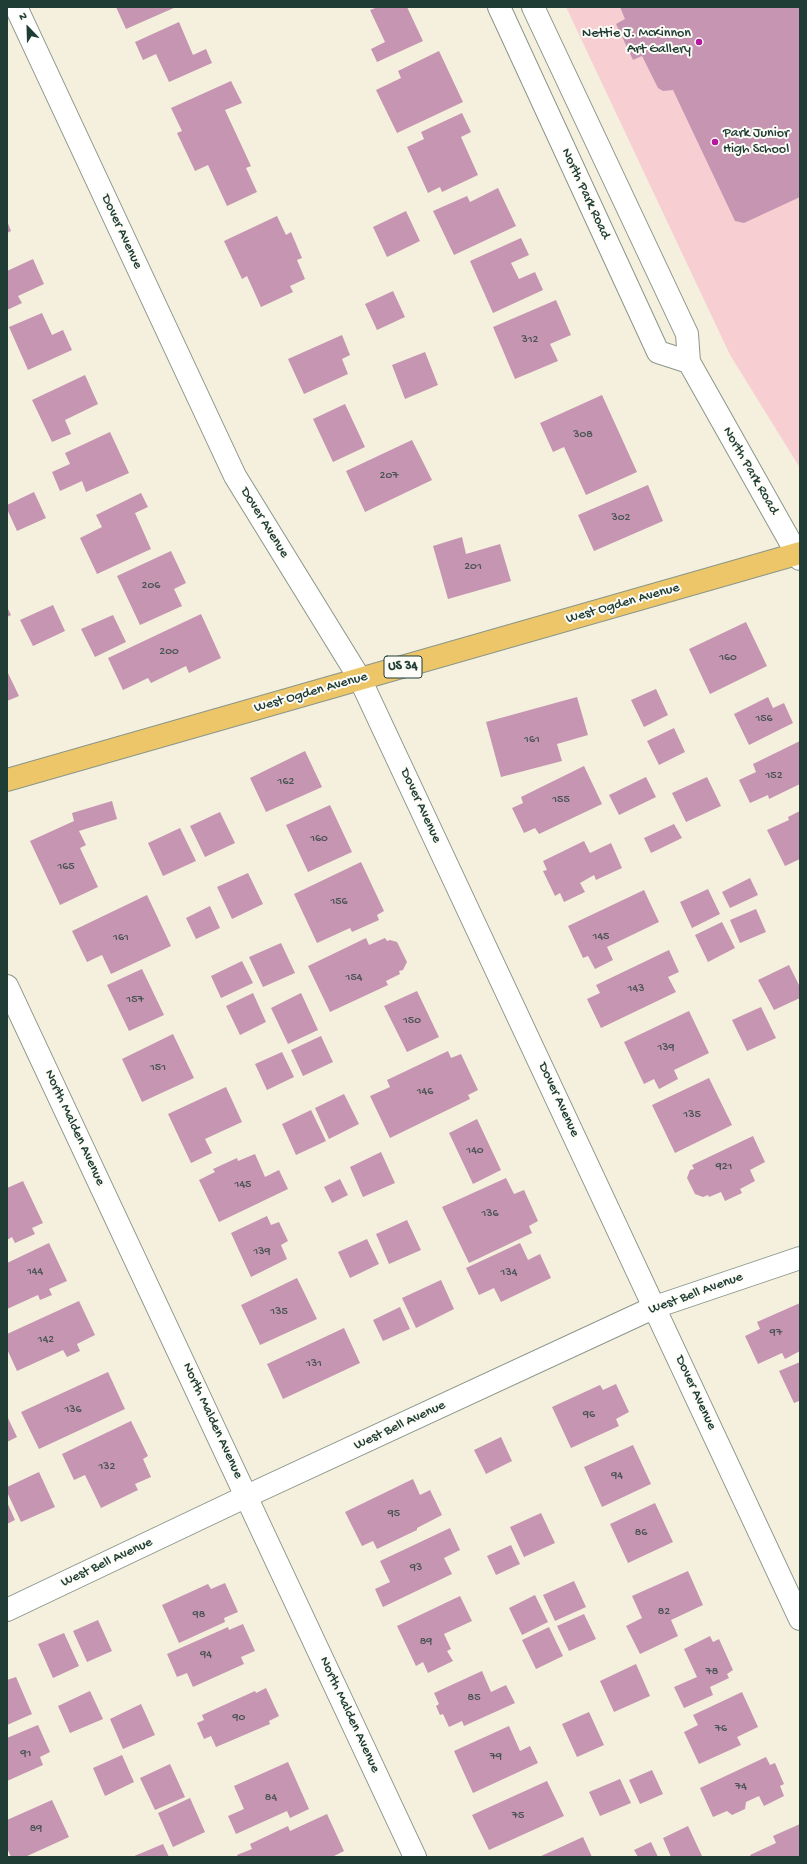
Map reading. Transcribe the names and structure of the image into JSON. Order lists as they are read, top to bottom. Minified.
{"streets":{"main road":["West Ogden Avenue","US 34"],"street":["North Park Road","Dover Avenue","North Malden Avenue","West Bell Avenue"]},"crossings":[["North Park Road","West Ogden Avenue"],["Dover Avenue","West Ogden Avenue"],["Dover Avenue","West Bell Avenue"],["North Malden Avenue","West Bell Avenue"]],"places":["Nettie J. McKinnon Art Gallery","Park Junior High School"],"house_numbers":["312","308","207","302","201","206","200","160","156","161","152","162","155","160","165","156","145","161","154","143","157","150","139","151","146","135","140","921","145","136","139","144","134","135","97","142","131","136","96","132","94","95","86","93","82","98","89","94","78","85","90","76","91","79","74","84","75","89"],"north":"top left"}
